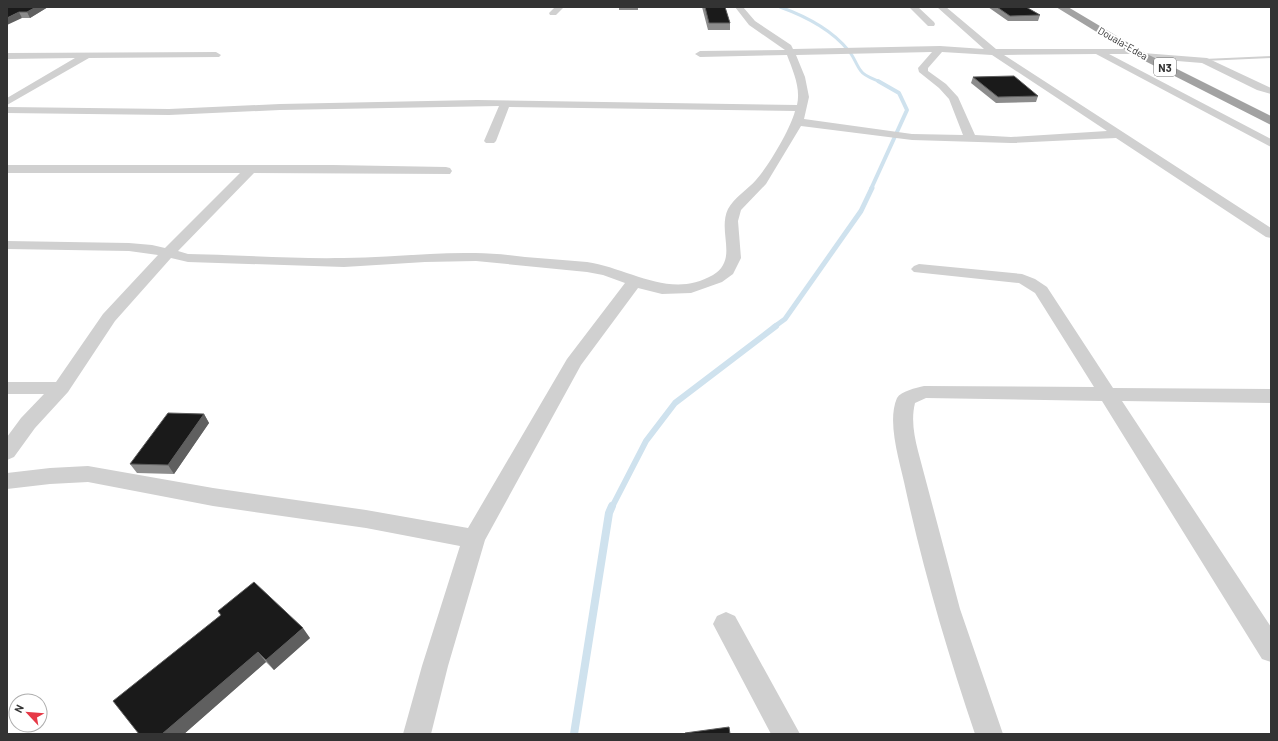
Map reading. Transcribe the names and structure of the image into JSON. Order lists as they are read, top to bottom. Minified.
{"streets":{"highway":["Douala-Edea","N3"]},"north":"top left"}
